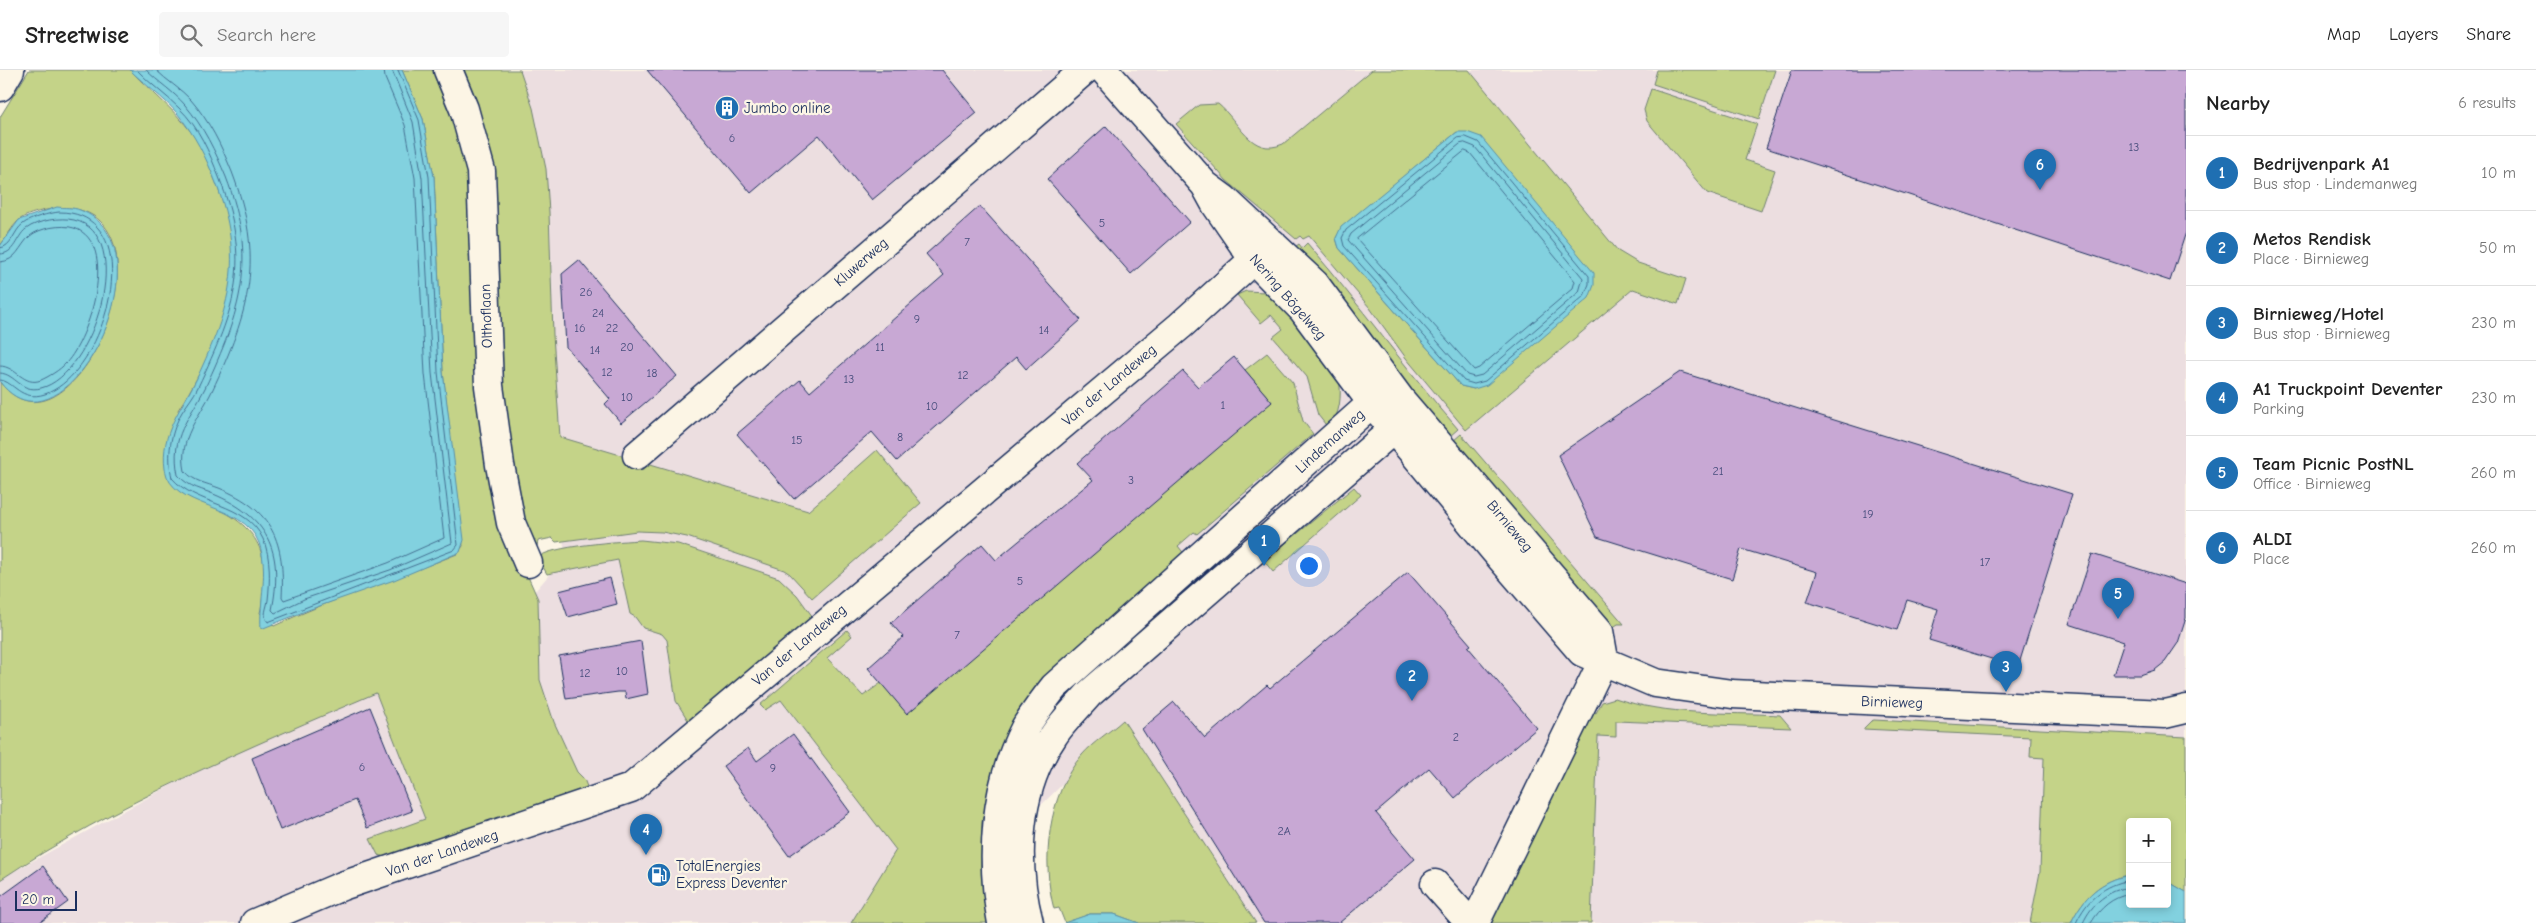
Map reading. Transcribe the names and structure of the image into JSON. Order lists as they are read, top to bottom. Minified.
{"streets":{"street":["Kluwerweg","Nering Bögelweg","Olthoflaan","Van der Landeweg","Lindemanweg","Birnieweg"]},"crossings":[["Nering Bögelweg","Van der Landeweg"],["Nering Bögelweg","Lindemanweg"],["Nering Bögelweg","Birnieweg"],["Lindemanweg","Birnieweg"]],"places":{"building":["Jumbo online"],"fuel station":["TotalEnergies Express Deventer"]},"house_numbers":["6","13","5","7","26","24","9","16","22","14","20","11","14","12","18","12","13","10","1","10","8","15","21","3","19","17","5","7","10","12","2","6","9","2A"],"scale_bar":"20 m","page":{"header":"Streetwise","search":"Search here","nav":["Map","Layers","Share"],"heading":["Nearby","6 results"],"list":[{"mark":"1","name":"Bedrijvenpark A1","note":"Bus stop · Lindemanweg","value":"10 m"},{"mark":"2","name":"Metos Rendisk","note":"Place · Birnieweg","value":"50 m"},{"mark":"3","name":"Birnieweg/Hotel","note":"Bus stop · Birnieweg","value":"230 m"},{"mark":"4","name":"A1 Truckpoint Deventer","note":"Parking","value":"230 m"},{"mark":"5","name":"Team Picnic PostNL","note":"Office · Birnieweg","value":"260 m"},{"mark":"6","name":"ALDI","note":"Place","value":"260 m"}],"pins":["6","1","5","3","2","4"],"map_buttons":["+","−"],"scale":"20 m"}}
